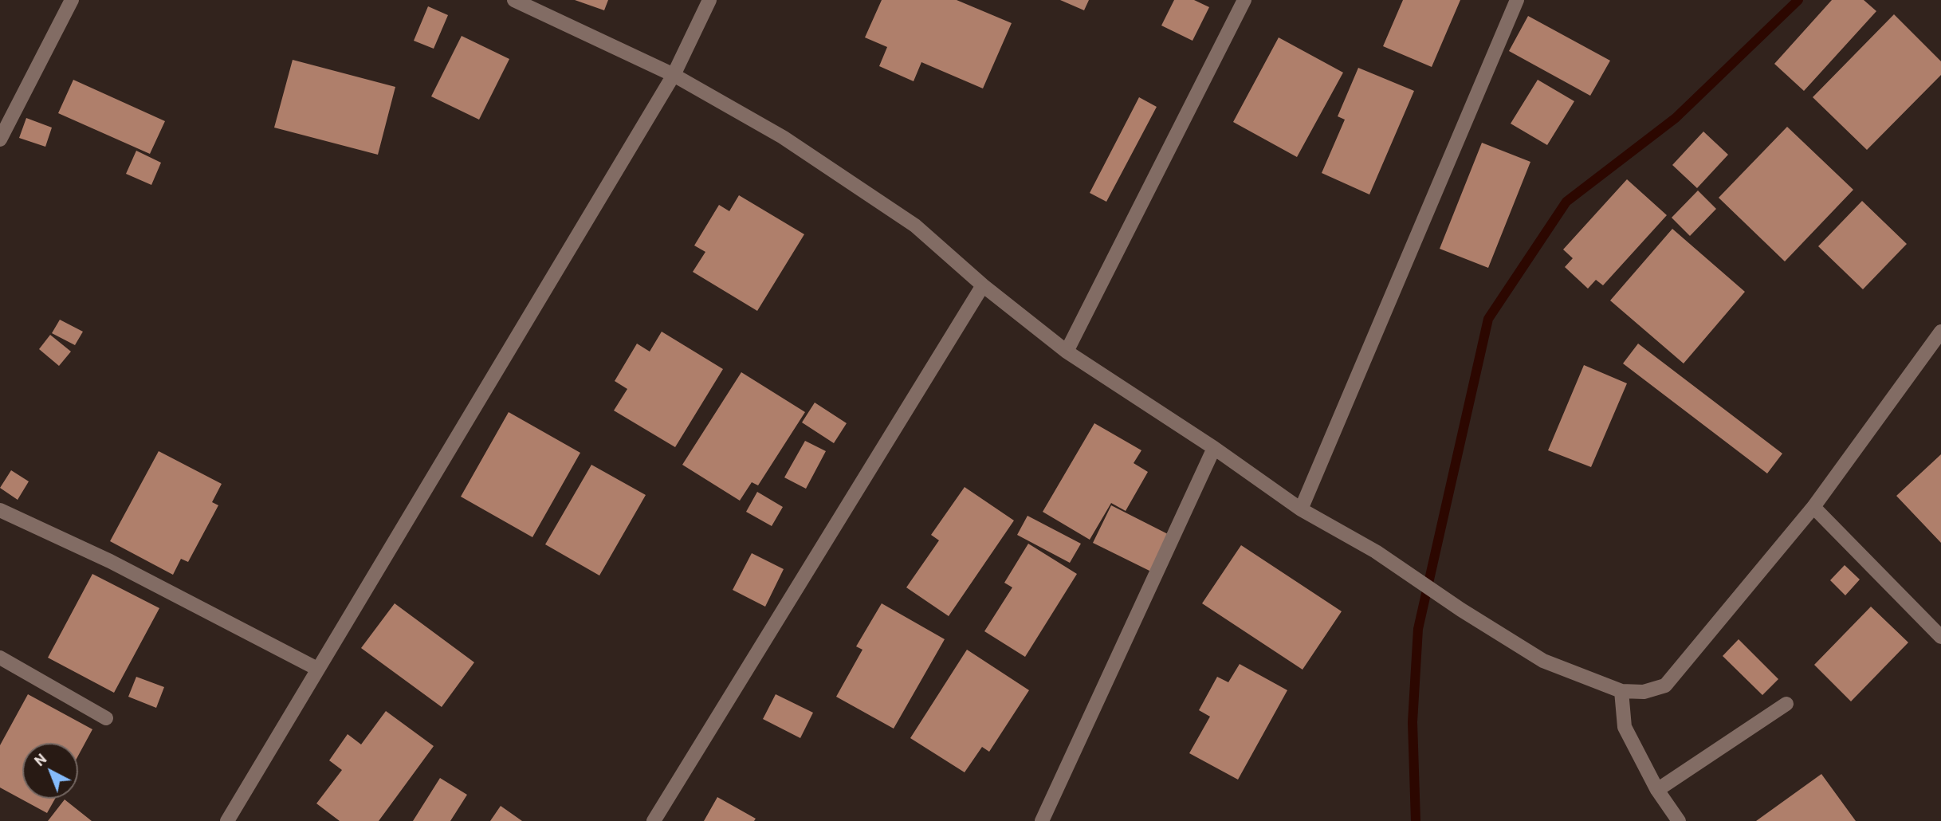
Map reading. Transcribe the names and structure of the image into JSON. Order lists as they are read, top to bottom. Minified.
{"north":"top left"}
